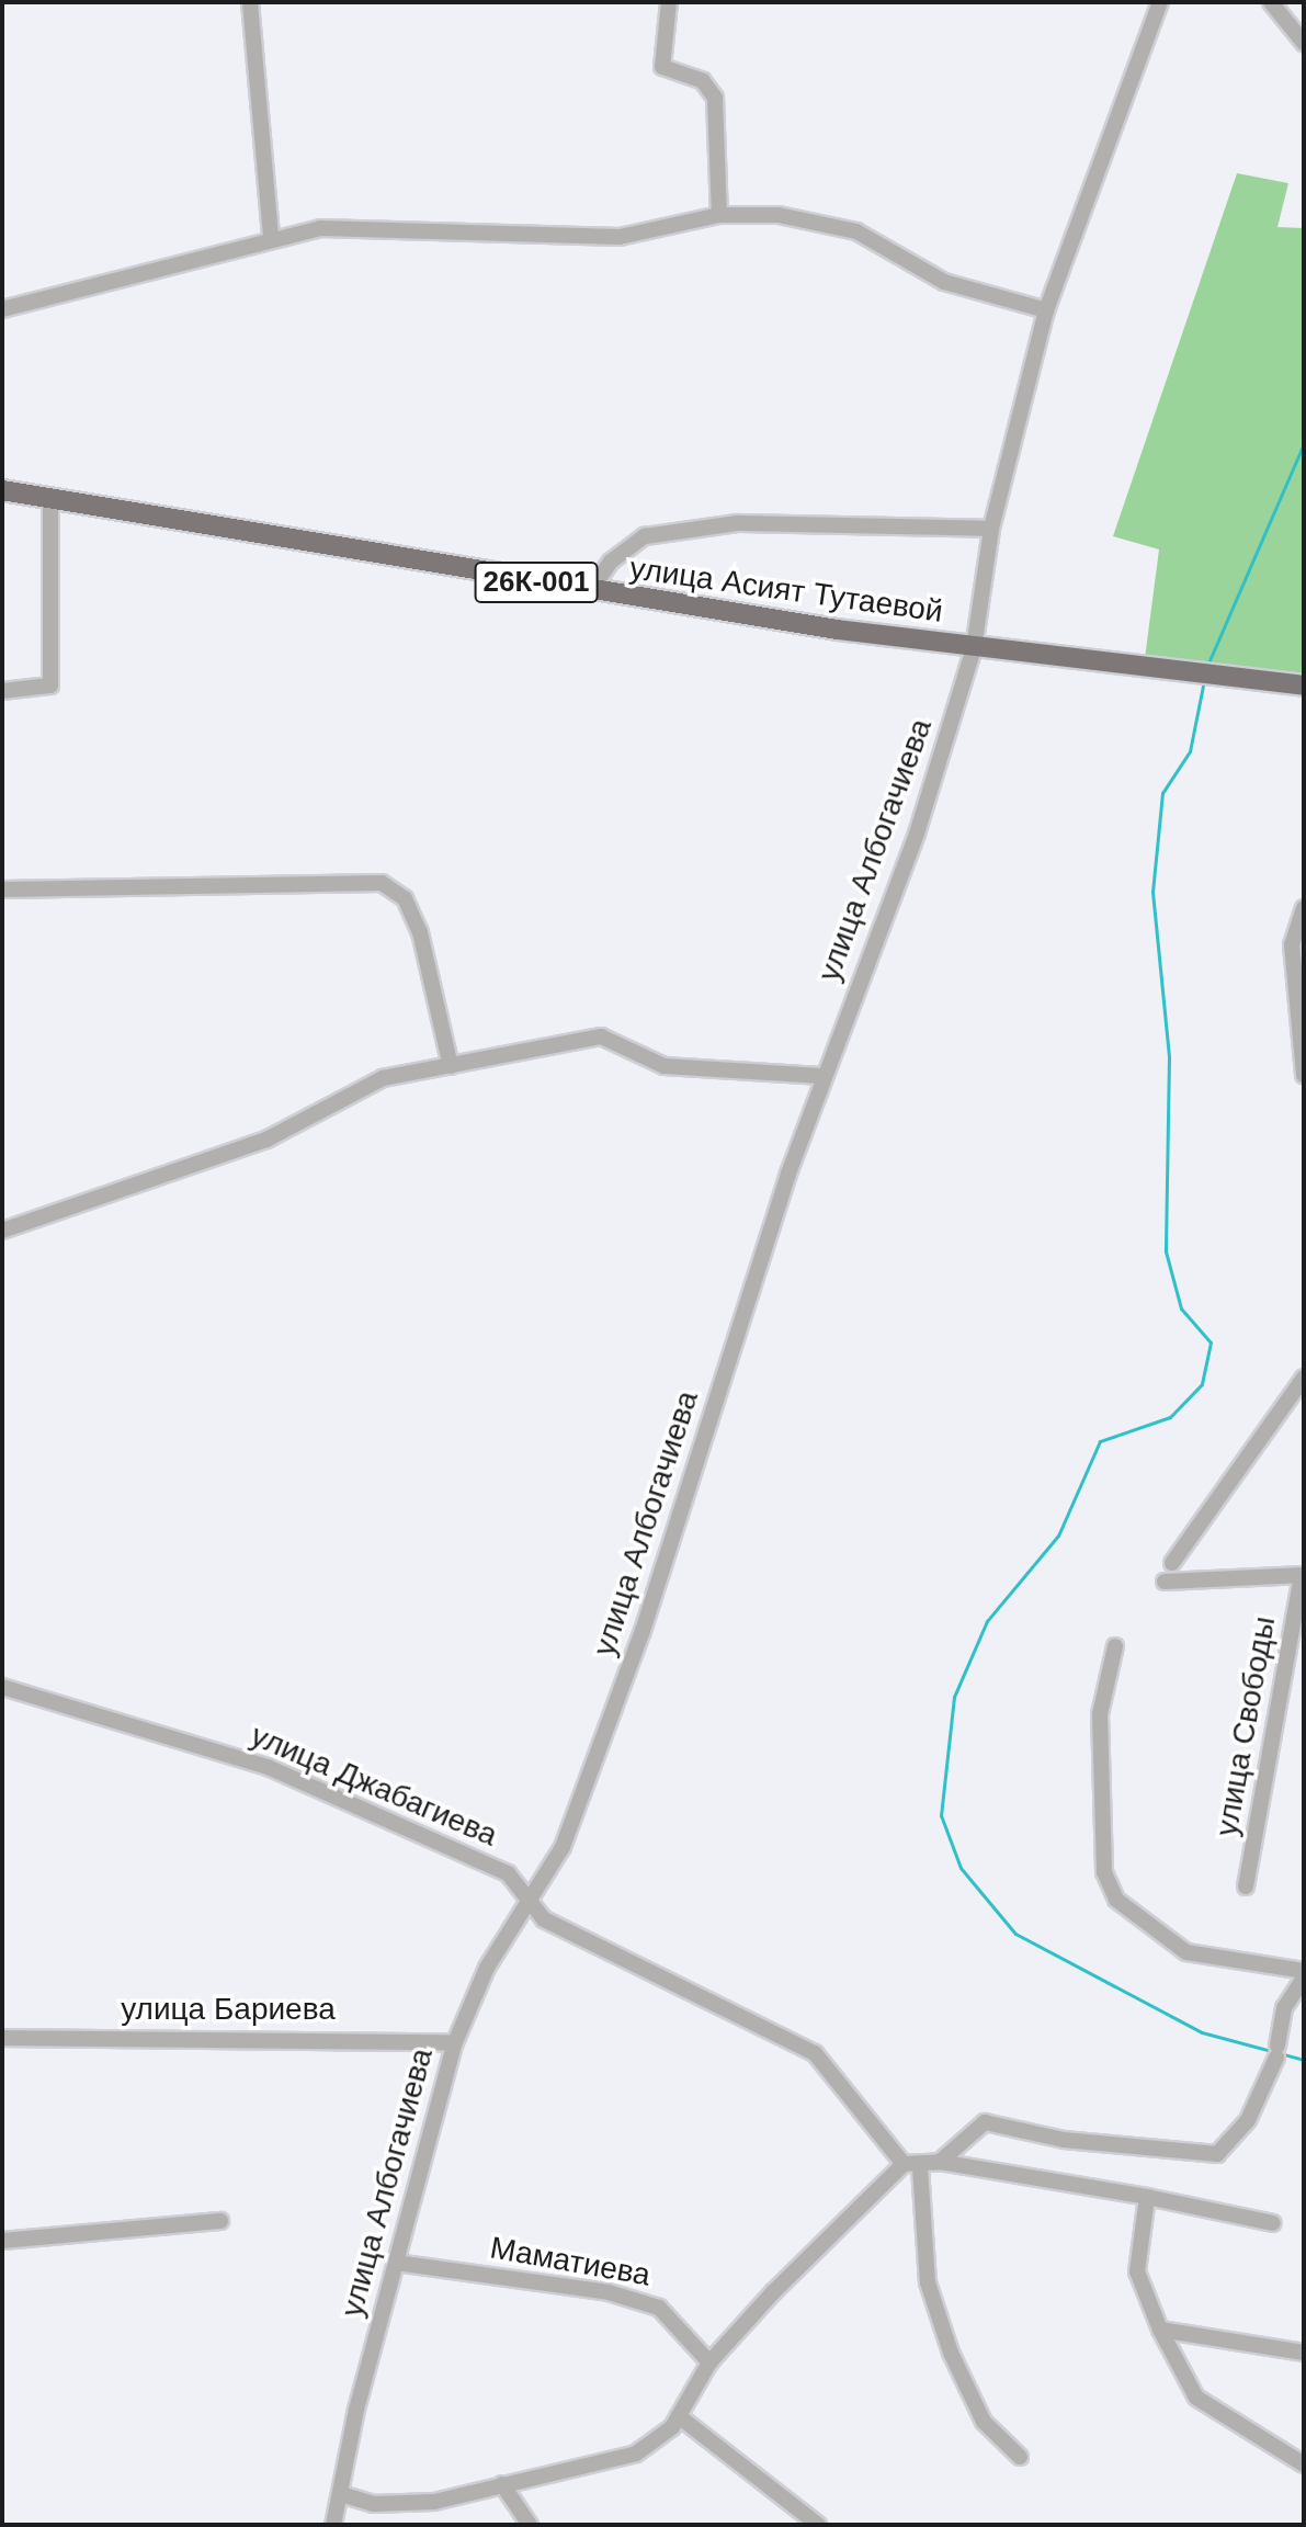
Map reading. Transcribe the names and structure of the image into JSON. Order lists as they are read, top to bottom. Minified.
{"streets":{"main road":["26К-001","улица Асият Тутаевой"],"street":["улица Албогачиева","улица Свободы","улица Джабагиева","улица Бариева","Маматиева"]},"crossings":[["улица Асият Тутаевой","улица Албогачиева"],["улица Албогачиева","улица Джабагиева"],["улица Албогачиева","улица Бариева"],["улица Албогачиева","Маматиева"]]}
